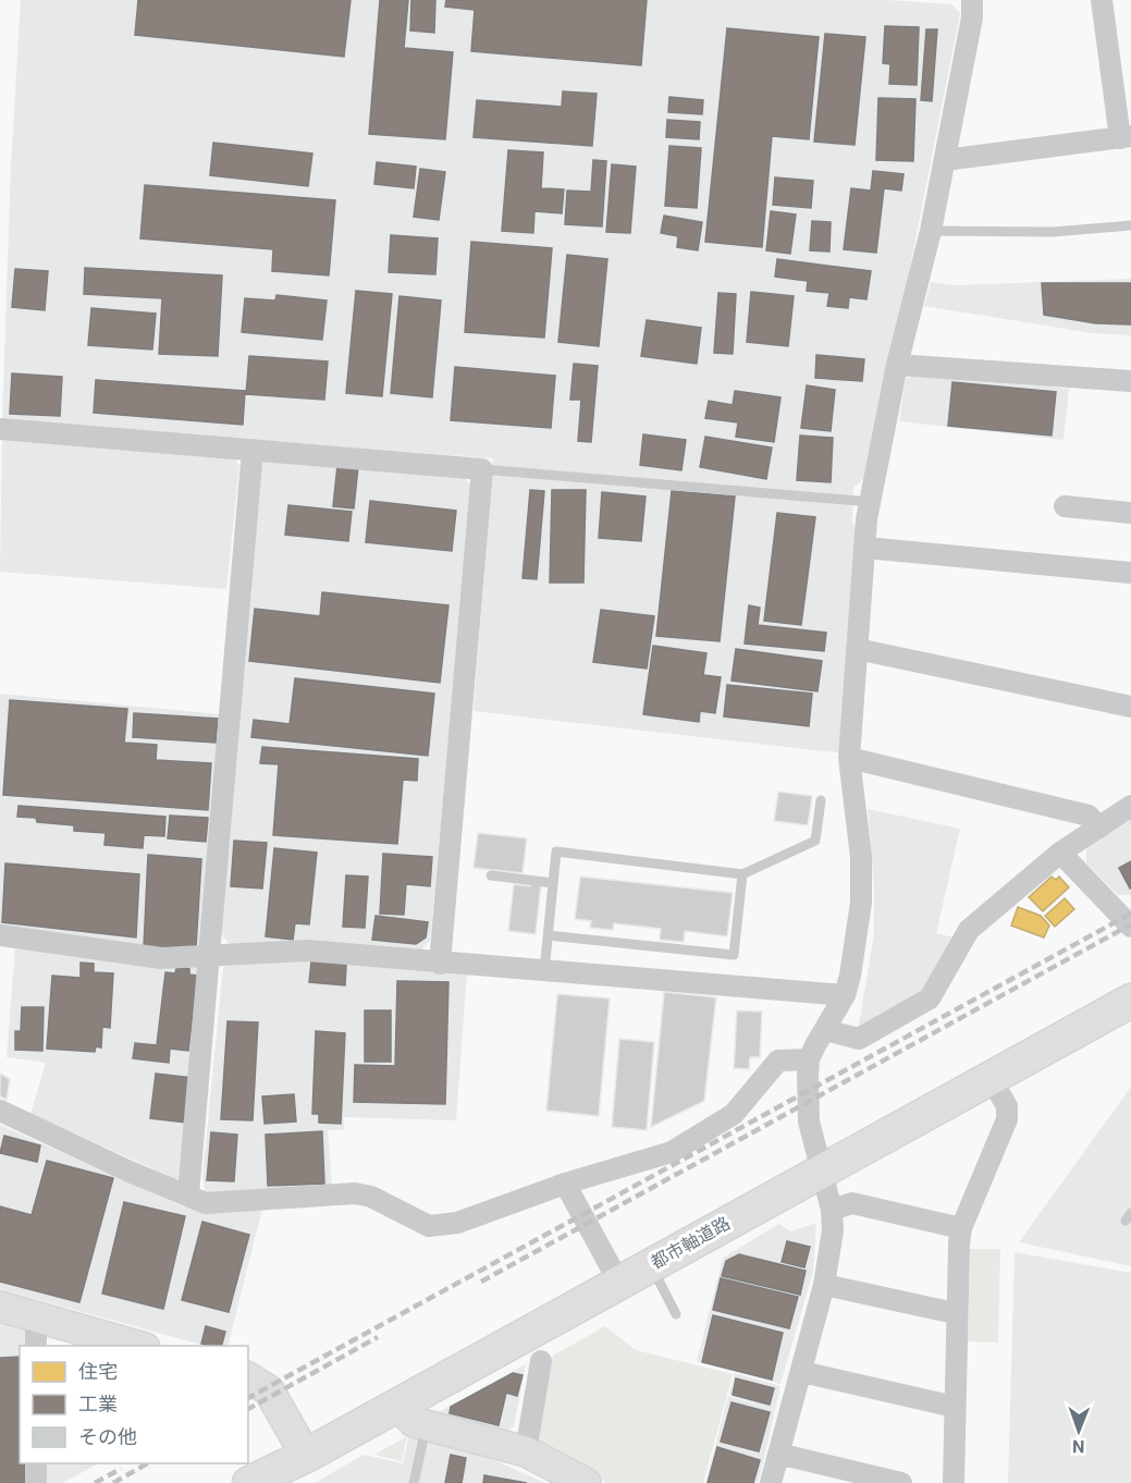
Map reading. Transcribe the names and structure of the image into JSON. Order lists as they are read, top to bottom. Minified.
{"streets":{"main road":["都市軸道路"]},"legend":["住宅","工業","その他"],"north":"bottom"}
